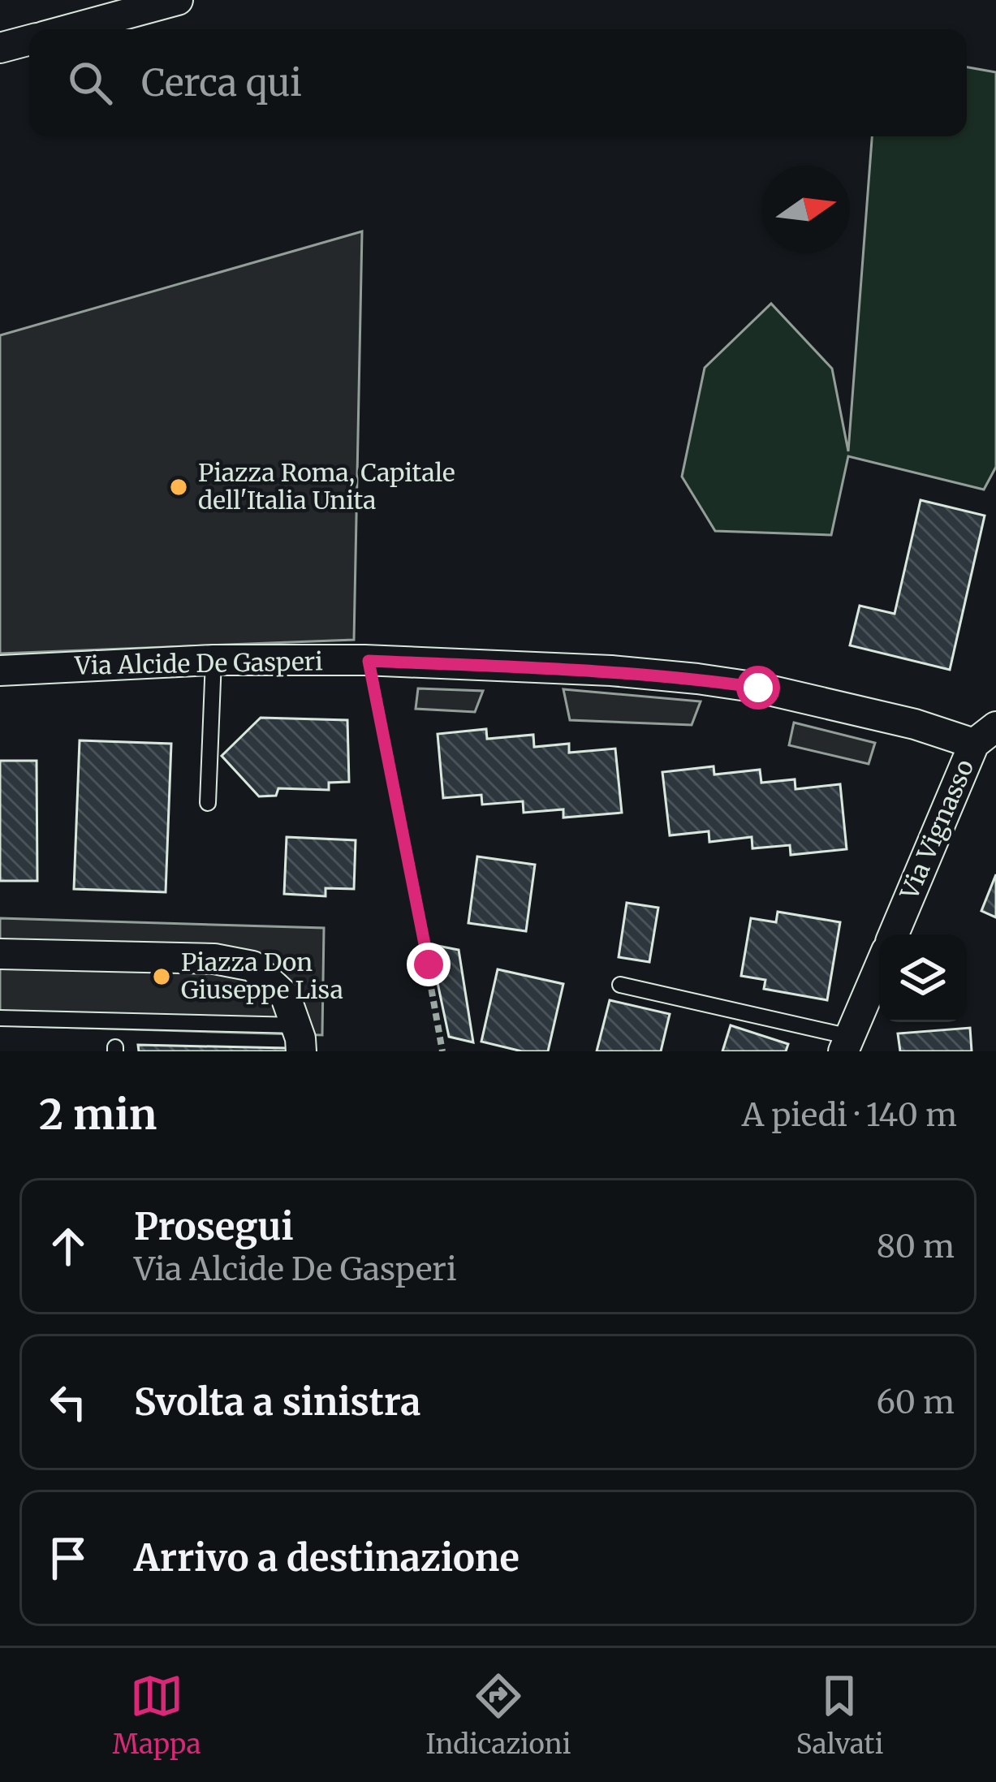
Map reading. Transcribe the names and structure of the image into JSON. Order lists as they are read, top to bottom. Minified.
{"streets":{"street":["Via Alcide De Gasperi","Via Vignasso"]},"crossings":[["Via Alcide De Gasperi","Via Vignasso"]],"places":["Piazza Roma, Capitale dell'Italia Unita","Piazza Don Giuseppe Lisa"],"north":"right","page":{"search":"Cerca qui","heading":["2 min","A piedi · 140 m"],"list":[["Prosegui","Via Alcide De Gasperi","80 m"],["Svolta a sinistra","60 m"],"Arrivo a destinazione"],"nav":["Mappa","Indicazioni","Salvati"]}}
